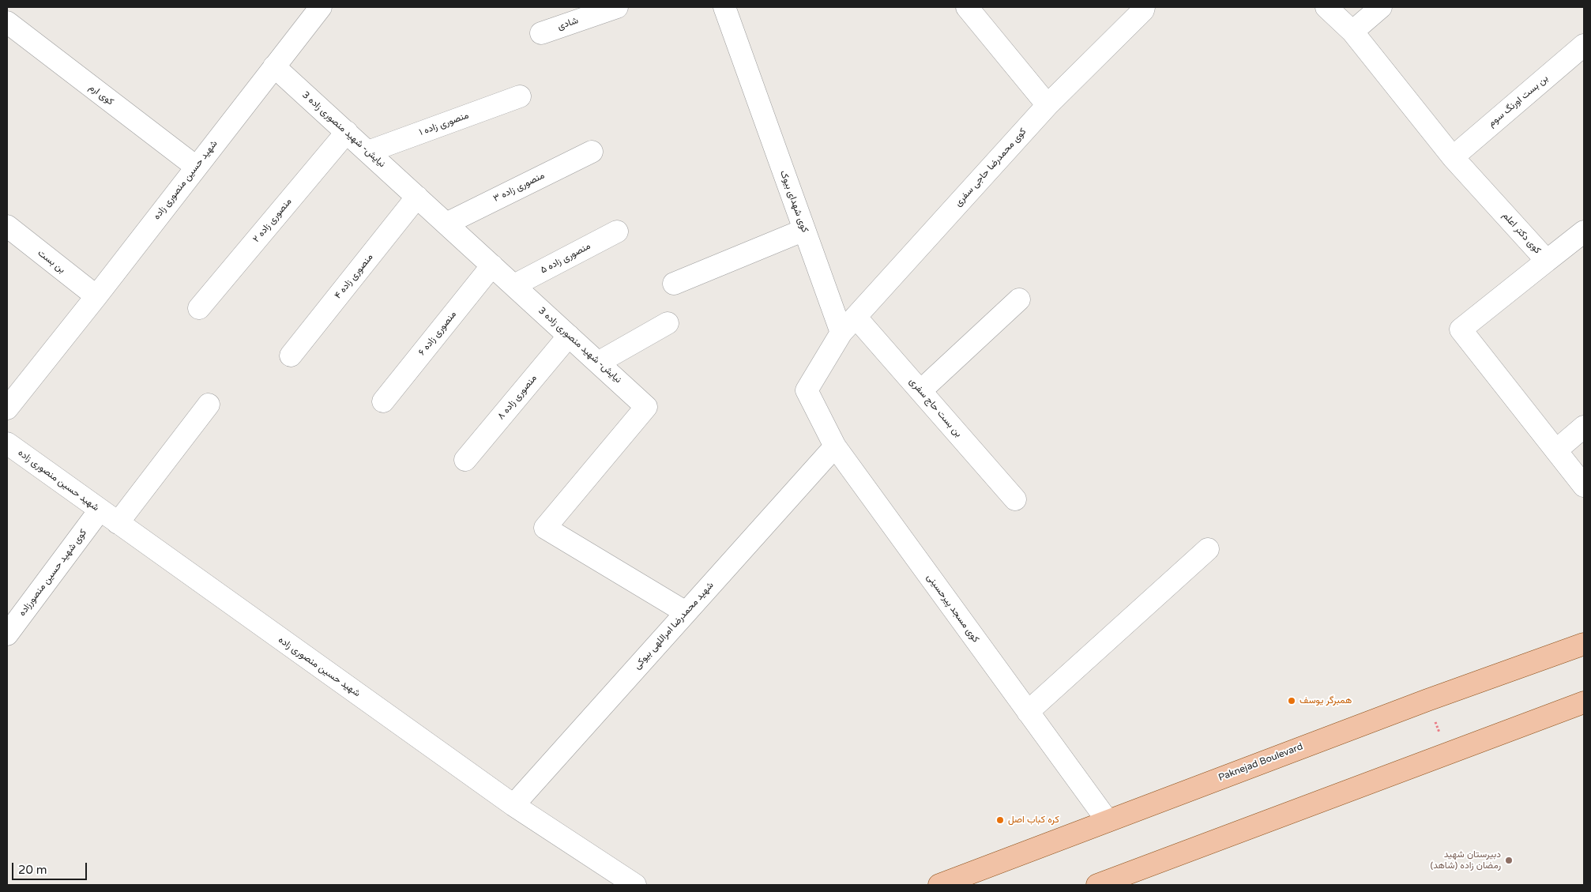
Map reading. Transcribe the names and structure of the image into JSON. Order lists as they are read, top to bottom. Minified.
{"streets":{"main road":["Paknejad Boulevard"],"street":["شادی","کوی ارم","بن بست اورنگ سوم","منصوری زاده ۱","نیایش- شهید منصوری زاده 3","کوی محمدرضا حاجی سفری","شهید حسین منصوری زاده","منصوری زاده ۳","کوی شهدای بیوک","منصوری زاده ۲","کوی دکتر اعلم","منصوری زاده ۵","بن بست","منصوری زاده ۴","منصوری زاده ۶","منصوری زاده ۸","بن بست حاج سفری","کوی شهید حسین منصورزاده","کوی مسجد پیرحسینی","شهید محمدرضا امراللهی بیوکی"]},"crossings":[["کوی ارم","شهید حسین منصوری زاده"],["بن بست اورنگ سوم","کوی دکتر اعلم"],["منصوری زاده ۱","نیایش- شهید منصوری زاده 3"],["نیایش- شهید منصوری زاده 3","شهید حسین منصوری زاده"],["نیایش- شهید منصوری زاده 3","منصوری زاده ۳"],["نیایش- شهید منصوری زاده 3","منصوری زاده ۲"],["نیایش- شهید منصوری زاده 3","منصوری زاده ۵"],["نیایش- شهید منصوری زاده 3","منصوری زاده ۴"],["نیایش- شهید منصوری زاده 3","منصوری زاده ۶"],["نیایش- شهید منصوری زاده 3","منصوری زاده ۸"],["نیایش- شهید منصوری زاده 3","شهید محمدرضا امراللهی بیوکی"],["کوی محمدرضا حاجی سفری","کوی شهدای بیوک"],["کوی محمدرضا حاجی سفری","بن بست حاج سفری"],["کوی محمدرضا حاجی سفری","کوی مسجد پیرحسینی"],["شهید حسین منصوری زاده","بن بست"],["شهید حسین منصوری زاده","کوی شهید حسین منصورزاده"],["شهید حسین منصوری زاده","شهید محمدرضا امراللهی بیوکی"],["کوی شهدای بیوک","کوی مسجد پیرحسینی"],["کوی مسجد پیرحسینی","شهید محمدرضا امراللهی بیوکی"],["کوی مسجد پیرحسینی","Paknejad Boulevard"]],"places":["همبرگر یوسف","کره کباب اصل","دبیرستان شهید رمضان زاده (شاهد)"],"scale_bar":"20 m"}
